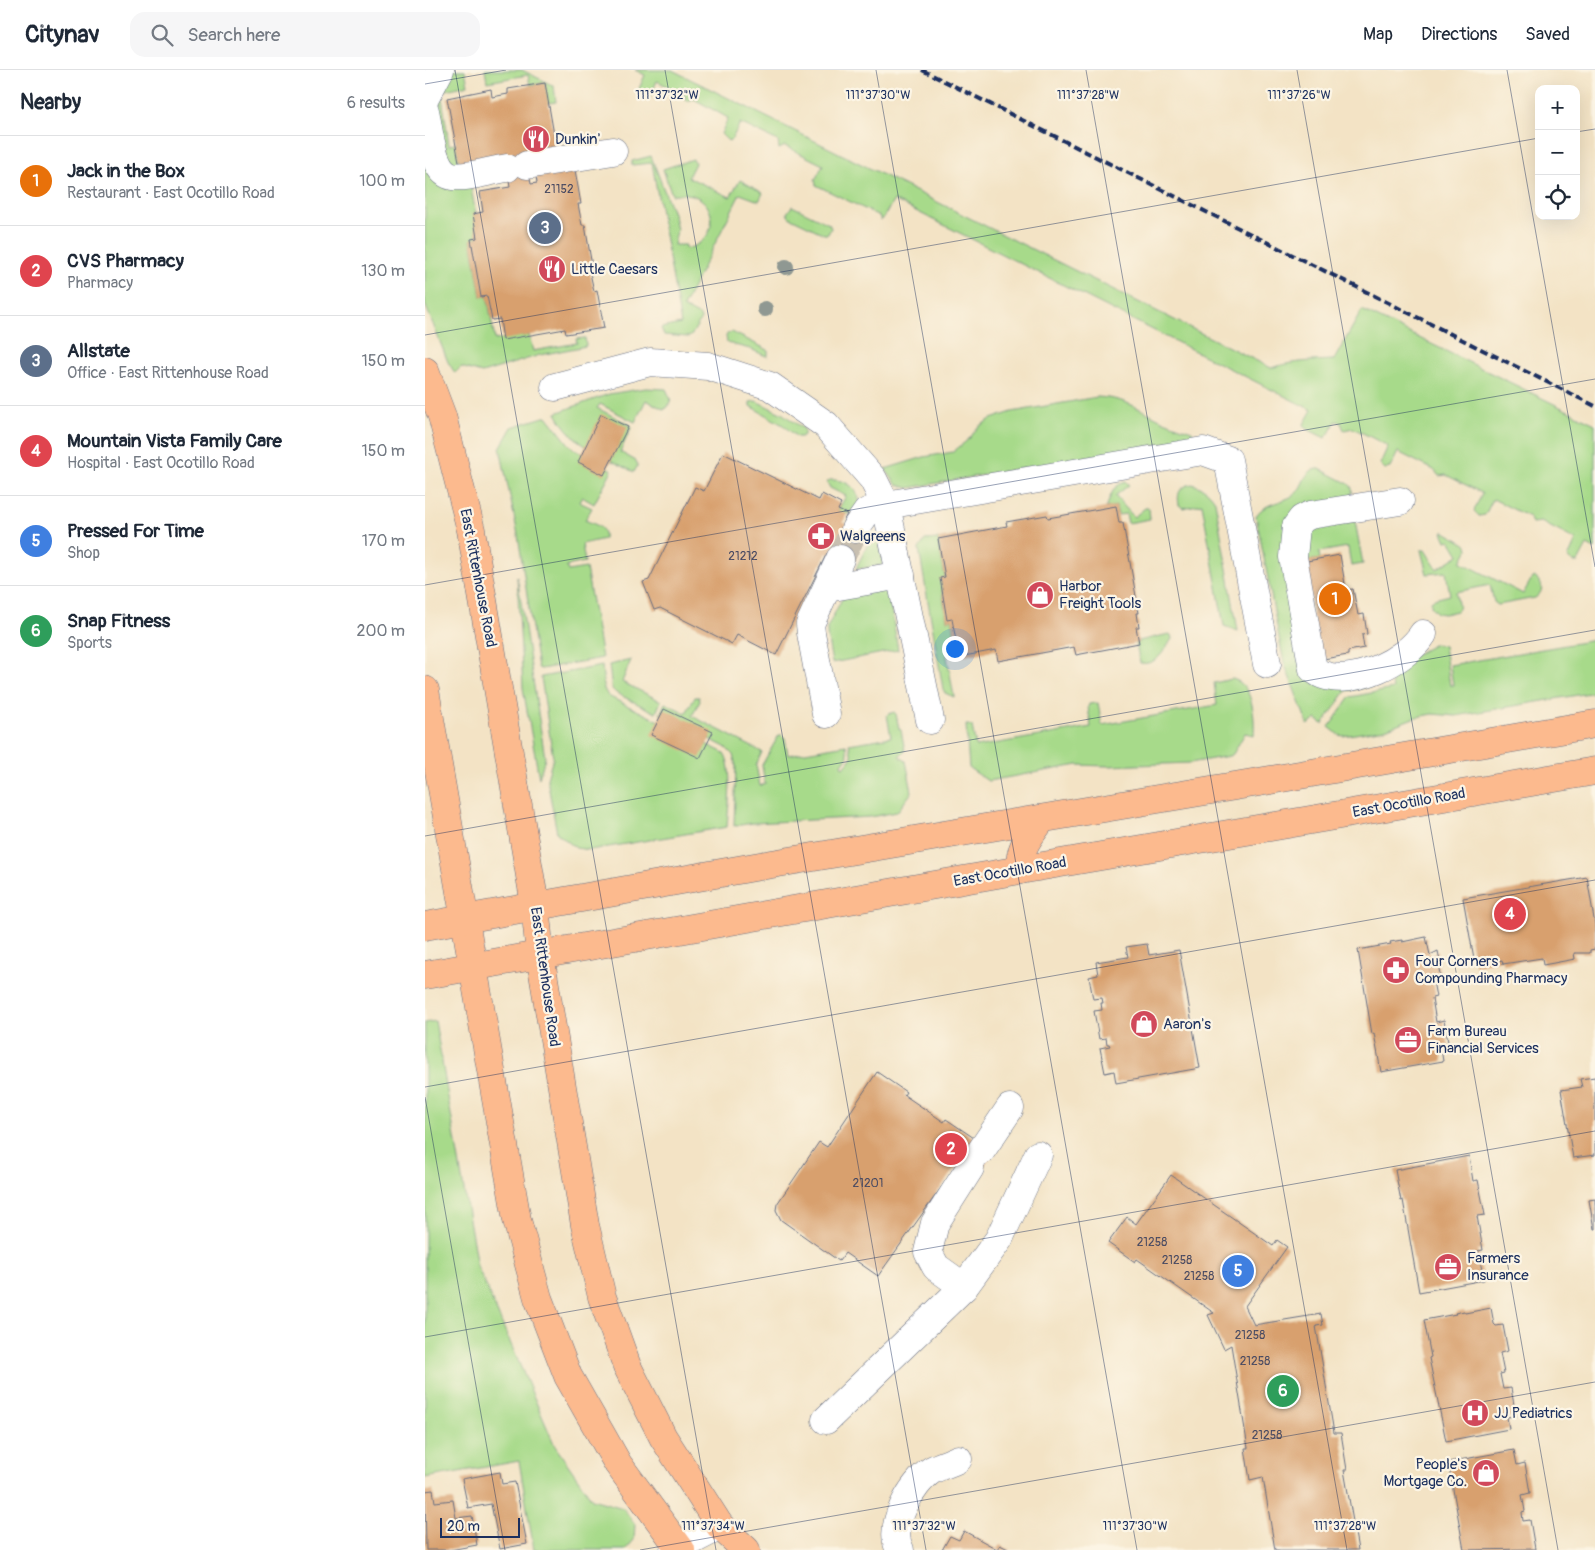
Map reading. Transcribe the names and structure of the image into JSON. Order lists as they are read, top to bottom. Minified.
{"streets":{"main road":["East Rittenhouse Road","East Ocotillo Road"]},"crossings":[["East Rittenhouse Road","East Ocotillo Road"]],"places":{"restaurant":["Dunkin'","Little Caesars"],"pharmacy":["Walgreens","Four Corners Compounding Pharmacy"],"shop":["Harbor Freight Tools","Aaron's","People's Mortgage Co."],"office":["Farm Bureau Financial Services","Farmers Insurance"],"hospital":["JJ Pediatrics"]},"house_numbers":["21152","21212","21201","21258","21258","21258","21258","21258","21258"],"scale_bar":"20 m","page":{"header":"Citynav","search":"Search here","nav":["Map","Directions","Saved"],"heading":["Nearby","6 results"],"map_buttons":["+","−"],"list":[{"mark":"1","name":"Jack in the Box","note":"Restaurant · East Ocotillo Road","value":"100 m"},{"mark":"2","name":"CVS Pharmacy","note":"Pharmacy","value":"130 m"},{"mark":"3","name":"Allstate","note":"Office · East Rittenhouse Road","value":"150 m"},{"mark":"4","name":"Mountain Vista Family Care","note":"Hospital · East Ocotillo Road","value":"150 m"},{"mark":"5","name":"Pressed For Time","note":"Shop","value":"170 m"},{"mark":"6","name":"Snap Fitness","note":"Sports","value":"200 m"}],"pins":["3","1","4","2","5","6"],"scale":"20 m"},"coordinates":["111°37'32\"W","111°37'30\"W","111°37'28\"W","111°37'26\"W","111°37'34\"W"]}
